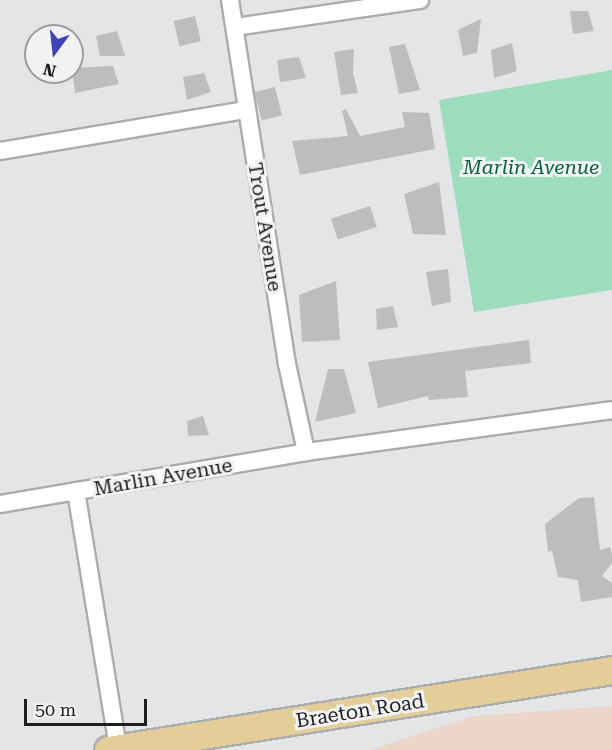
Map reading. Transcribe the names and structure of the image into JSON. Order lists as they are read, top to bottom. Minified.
{"streets":{"main road":["Braeton Road"],"street":["Trout Avenue","Marlin Avenue"]},"crossings":[["Trout Avenue","Marlin Avenue"]],"parks":["Marlin Avenue"],"scale_bar":"50 m","north":"bottom"}
